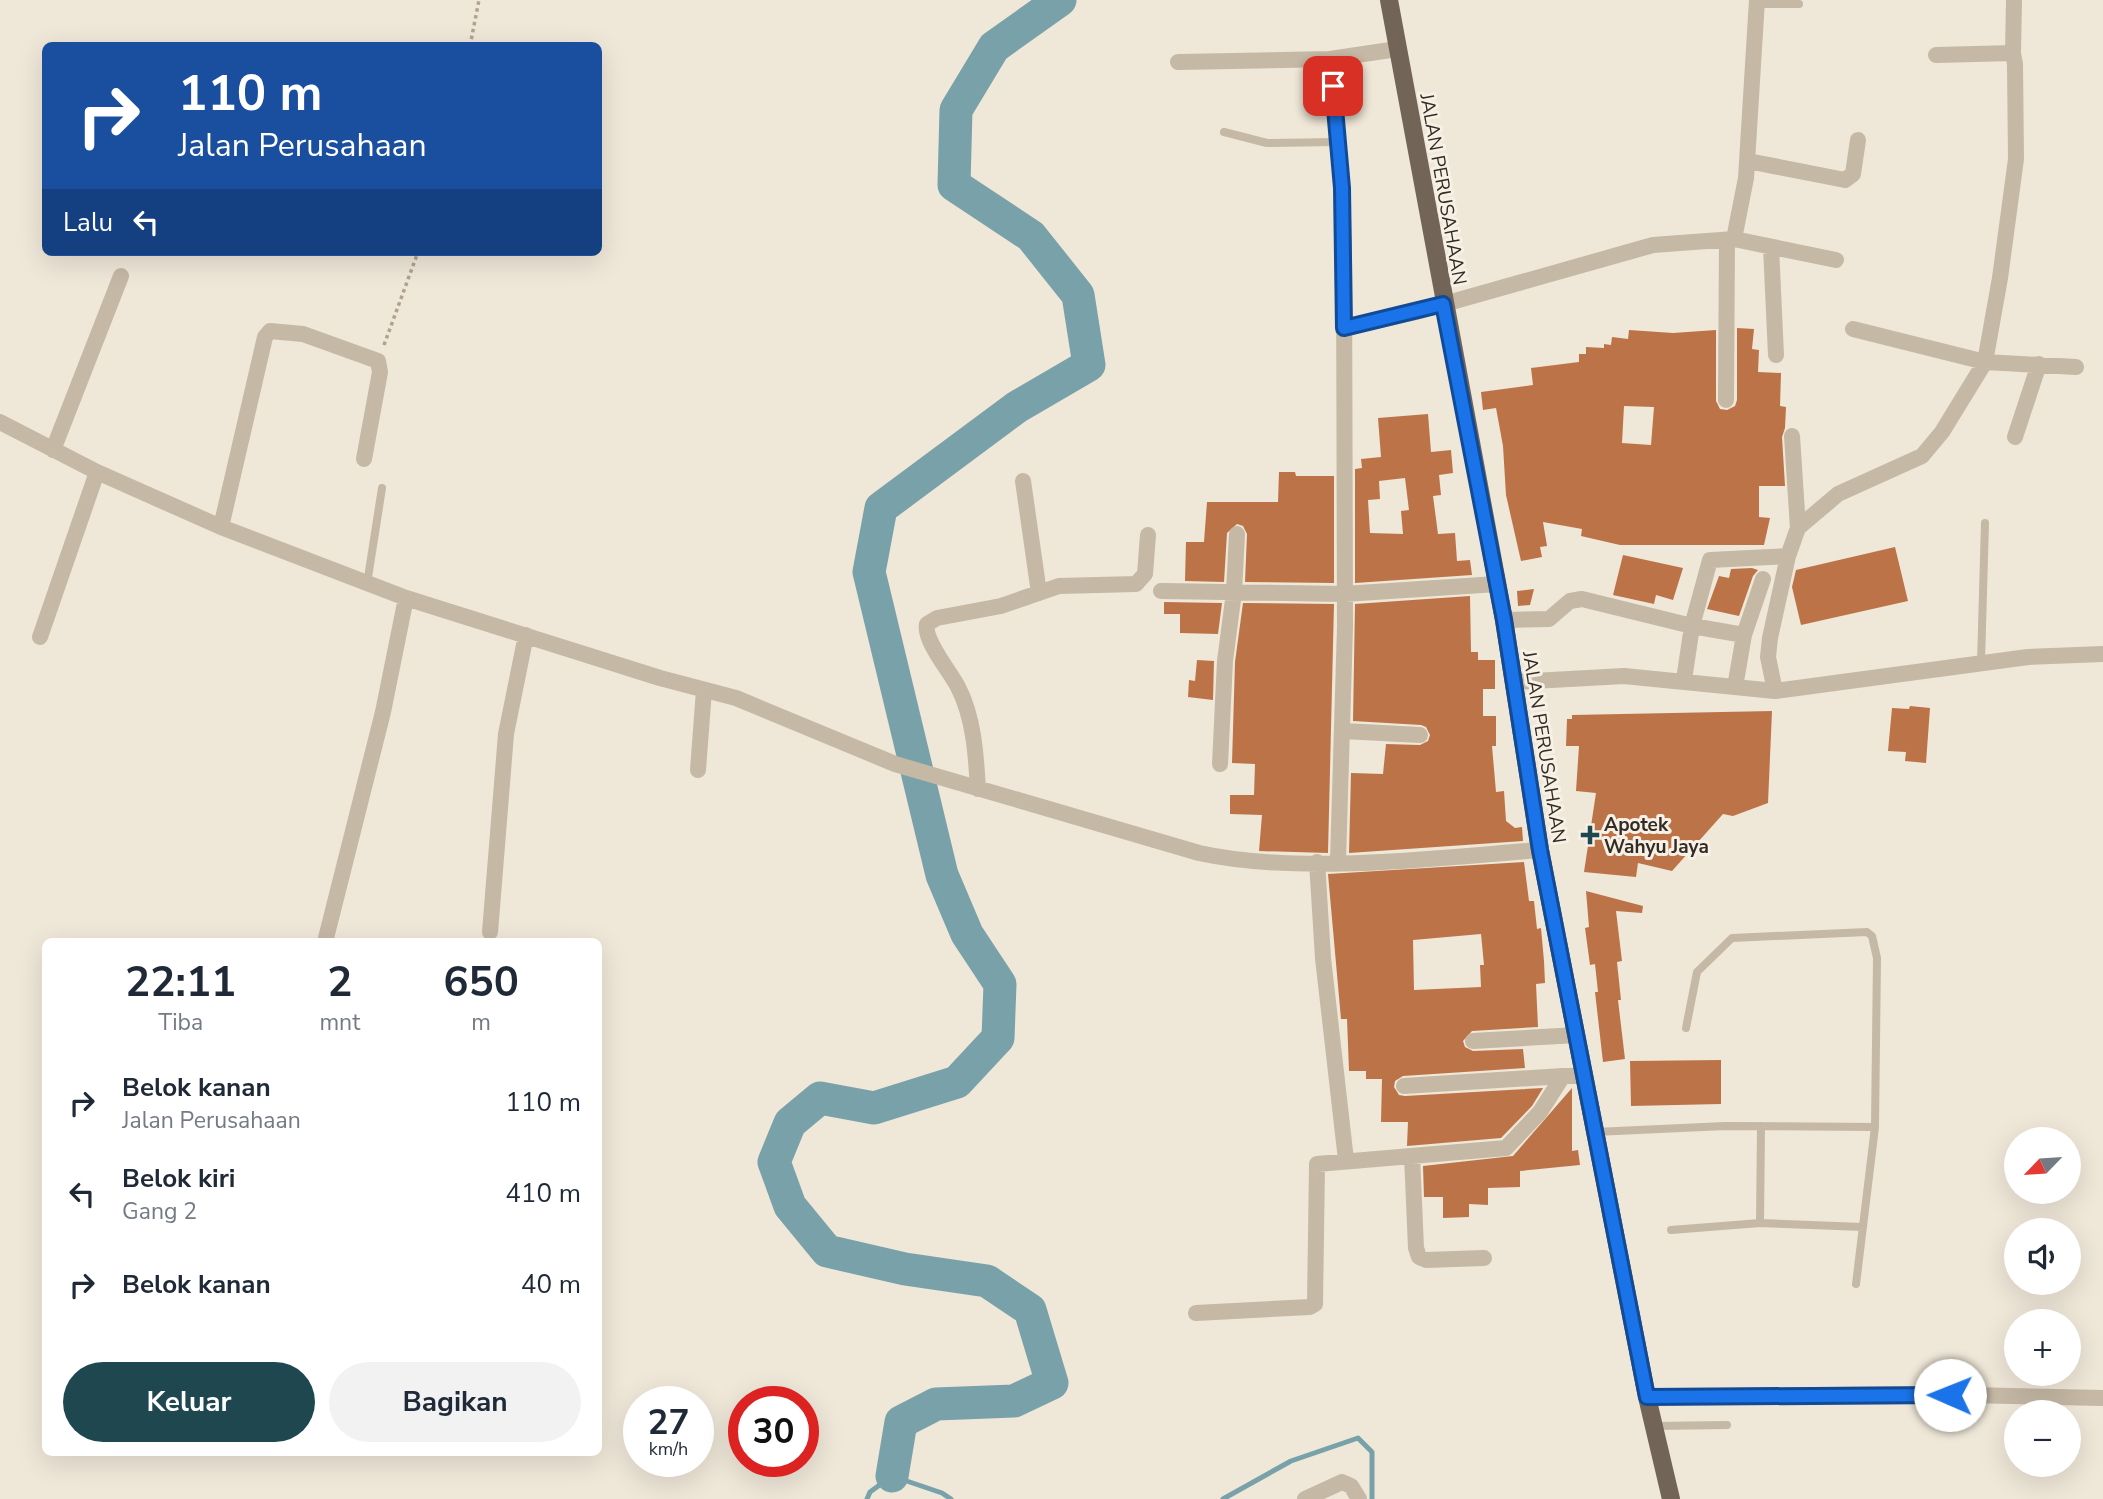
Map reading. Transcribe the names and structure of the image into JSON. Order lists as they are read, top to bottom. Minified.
{"streets":{"main road":["JALAN PERUSAHAAN"]},"places":{"health":["Apotek Wahyu Jaya"]},"north":"bottom left","page":{"turn":["110 m","Jalan Perusahaan"],"then":"Lalu","eta":["22:11","Tiba","2","mnt","650","m"],"list":[{"name":"Belok kanan","note":"Jalan Perusahaan","value":"110 m"},{"name":"Belok kiri","note":"Gang 2","value":"410 m"},{"name":"Belok kanan","value":"40 m"}],"map_buttons":["+","−"],"buttons":["Keluar","Bagikan"],"speed":"27 km/h","limit":"30"}}
